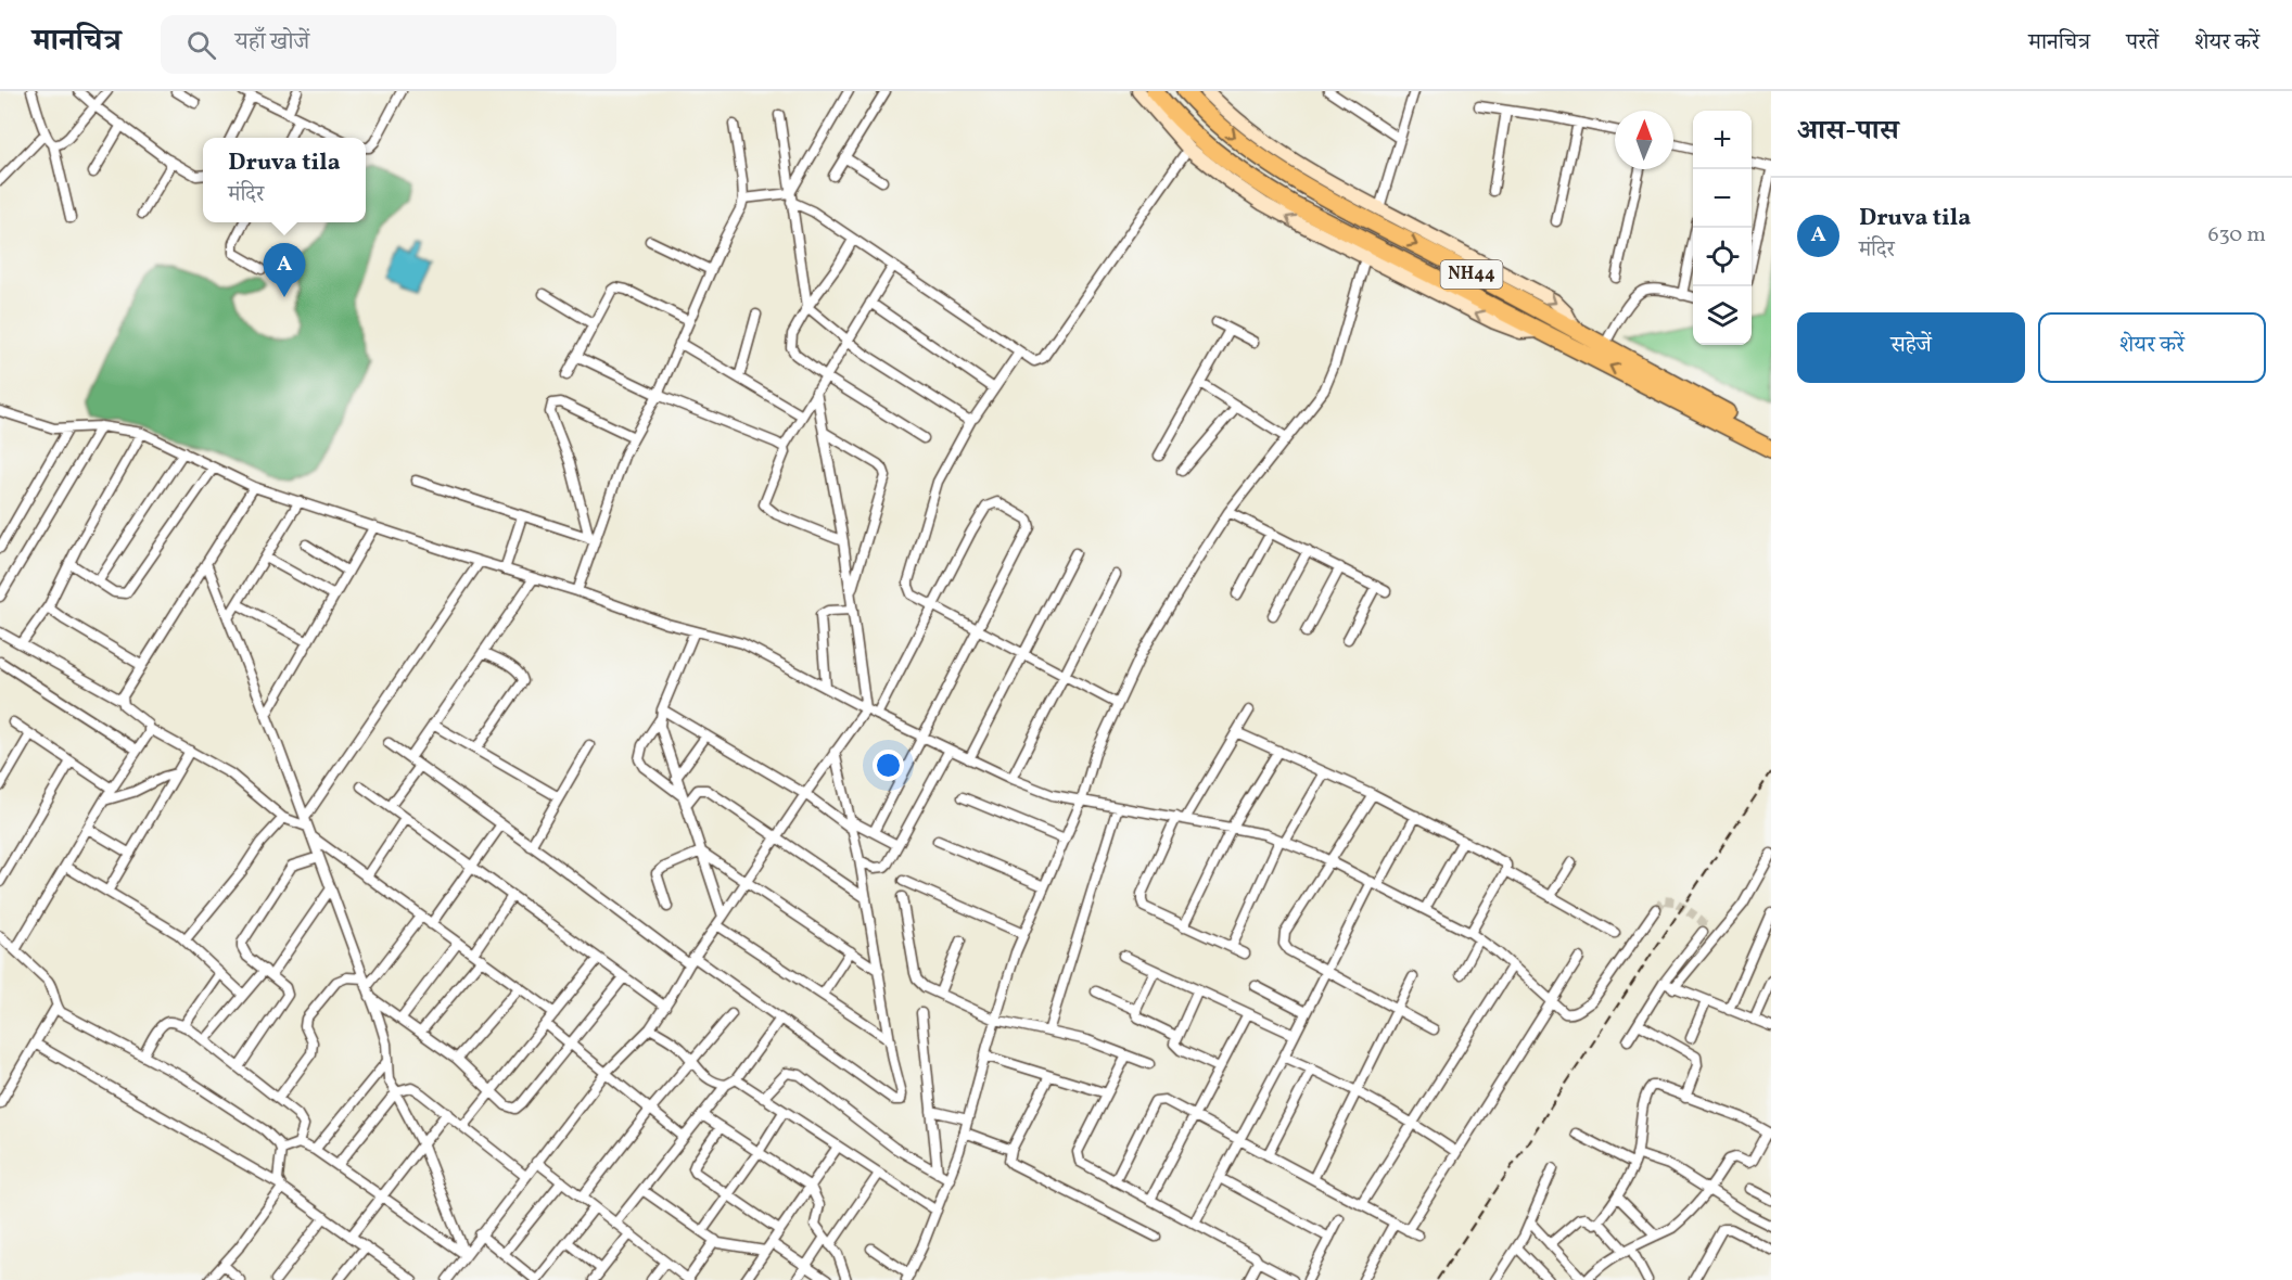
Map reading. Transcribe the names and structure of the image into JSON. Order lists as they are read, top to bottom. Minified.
{"streets":{"highway":["NH44"]},"north":"top","page":{"header":"मानचित्र","search":"यहाँ खोजें","nav":["मानचित्र","परतें","शेयर करें"],"heading":"आस-पास","map_buttons":["+","−"],"popup":["Druva tila","मंदिर"],"list":[{"mark":"A","name":"Druva tila","note":"मंदिर","value":"630 m"}],"pins":"A","buttons":["सहेजें","शेयर करें"]}}
